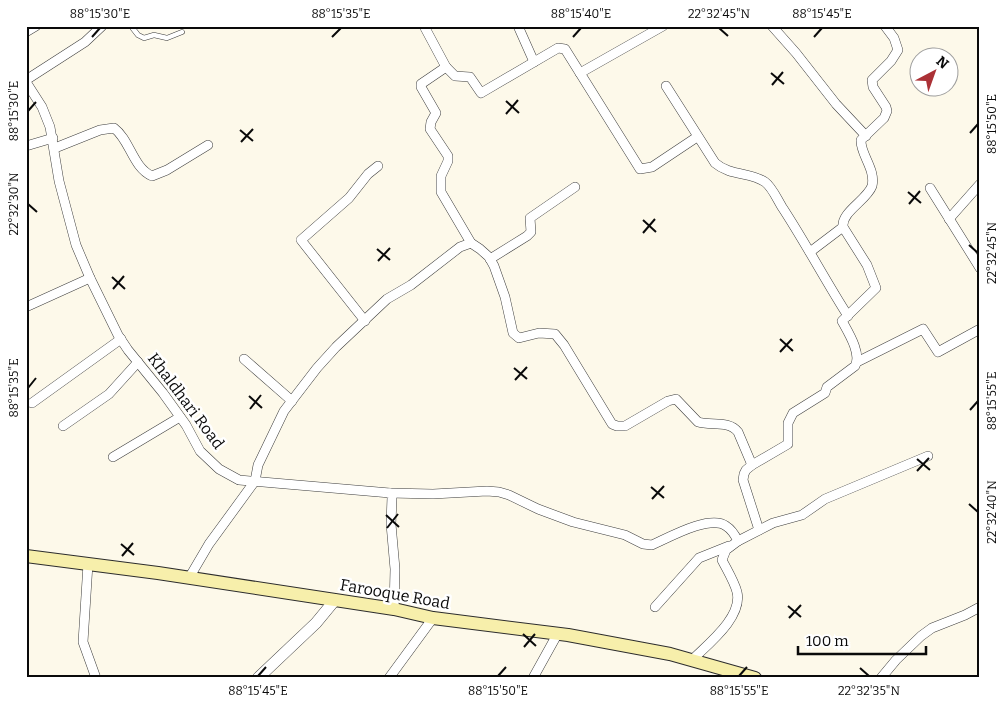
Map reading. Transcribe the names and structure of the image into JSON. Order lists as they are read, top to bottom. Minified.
{"streets":{"main road":["Farooque Road"],"street":["Khaldhari Road"]},"scale_bar":"100 m","north":"top right","coordinates":["88°15'30\"E","88°15'35\"E","88°15'40\"E","22°32'45\"N","88°15'45\"E","88°15'50\"E","22°32'30\"N","88°15'55\"E","22°32'40\"N","22°32'35\"N"]}
